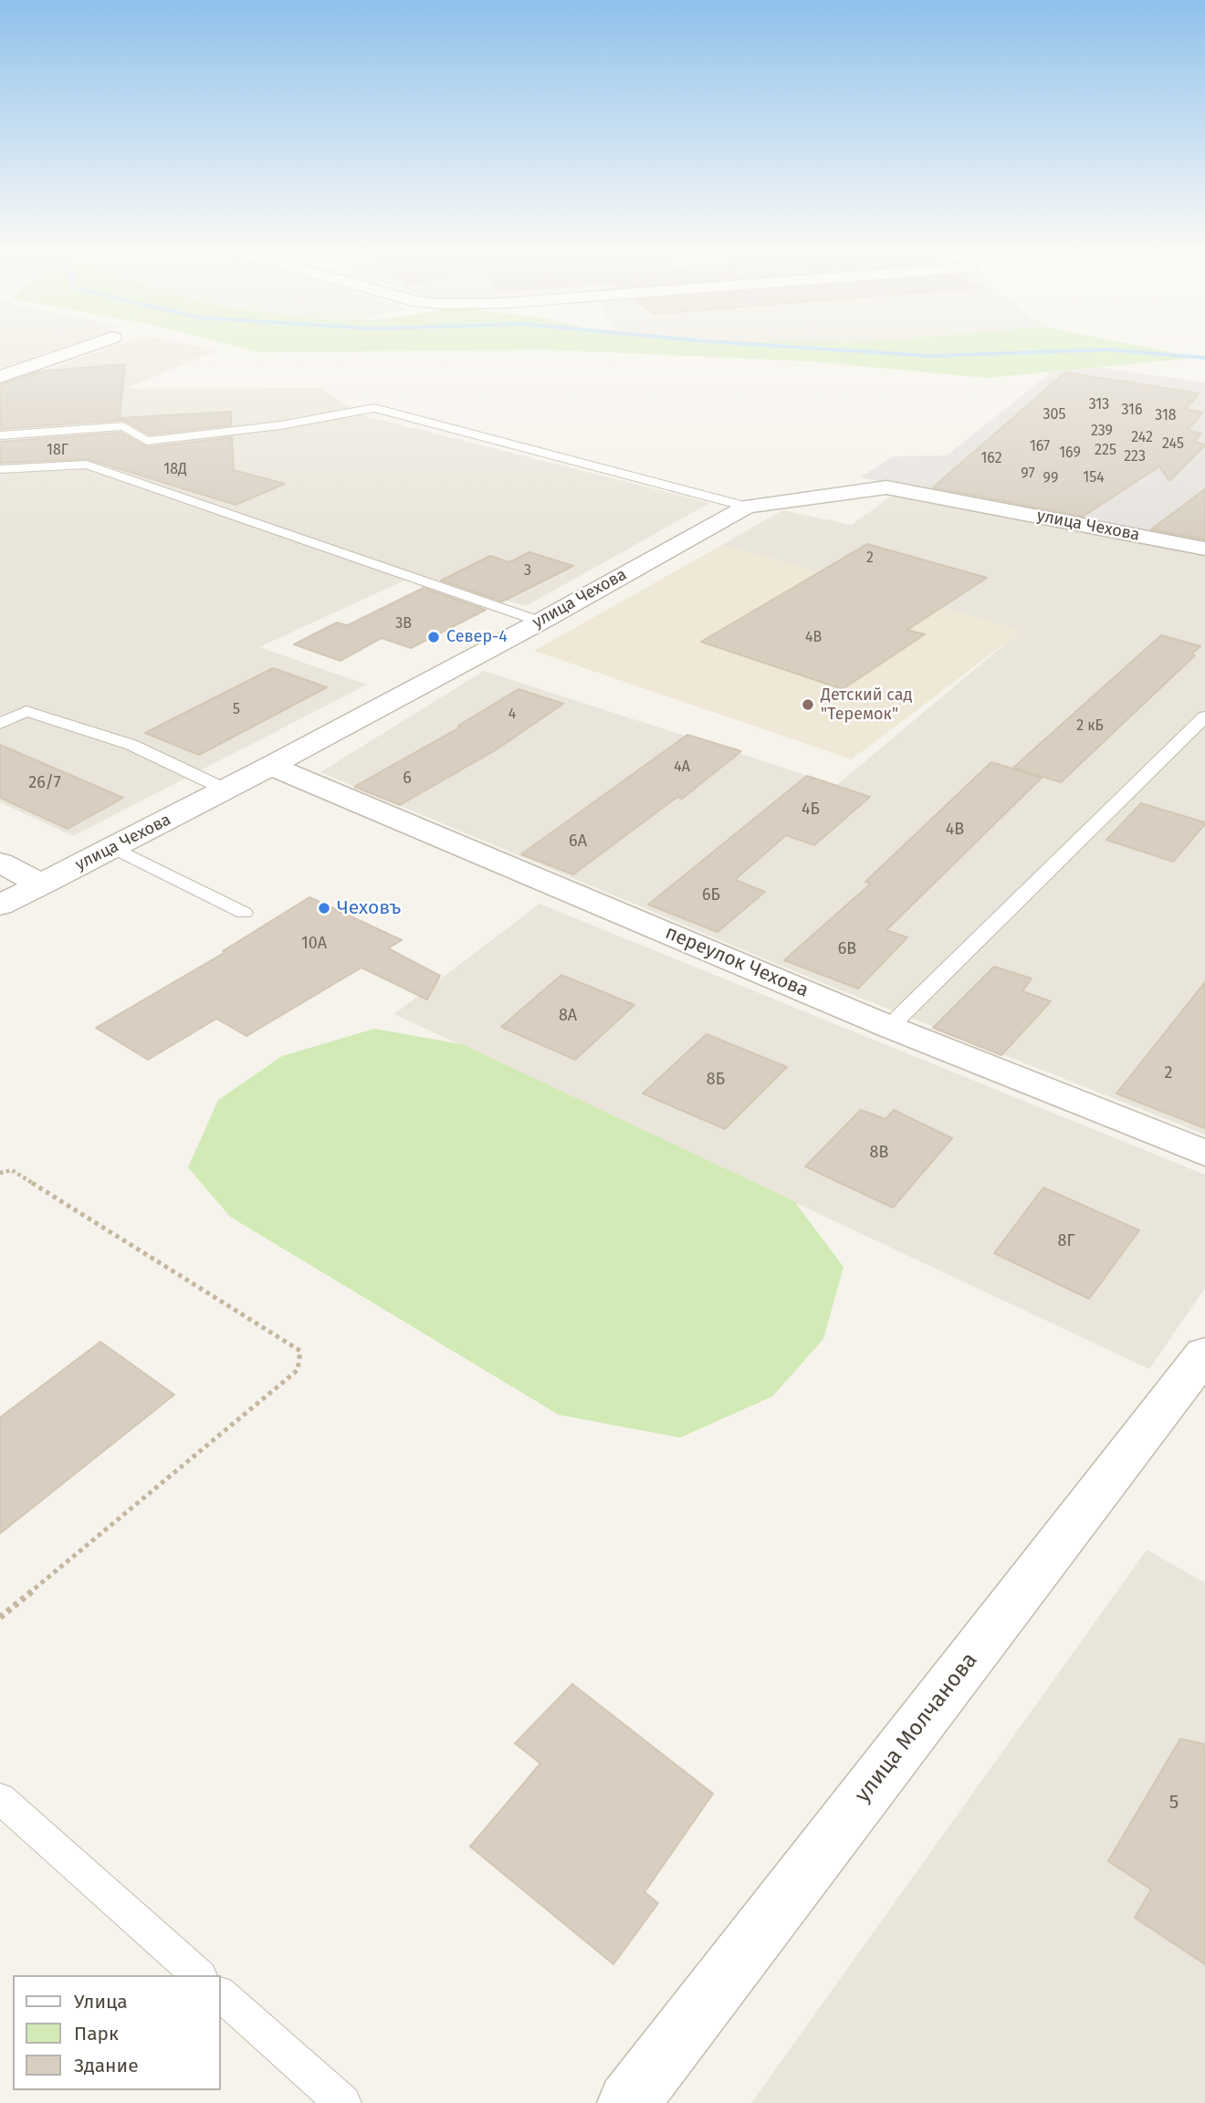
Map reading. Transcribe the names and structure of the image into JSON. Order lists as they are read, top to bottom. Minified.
{"streets":{"street":["улица Чехова","переулок Чехова","улица Молчанова"]},"crossings":[["улица Чехова","переулок Чехова"]],"places":["Север-4","Детский сад \"Теремок\"","Чеховъ"],"house_numbers":["313","316","305","318","239","242","245","167","18Г","225","169","223","162","18Д","97","154","99","2","3","3В","4В","5","4","2 кБ","4А","6","26/7","4Б","4В","6А","6Б","10А","6В","8А","2","8Б","8В","8Г","5"],"legend":["Улица","Парк","Здание"]}
